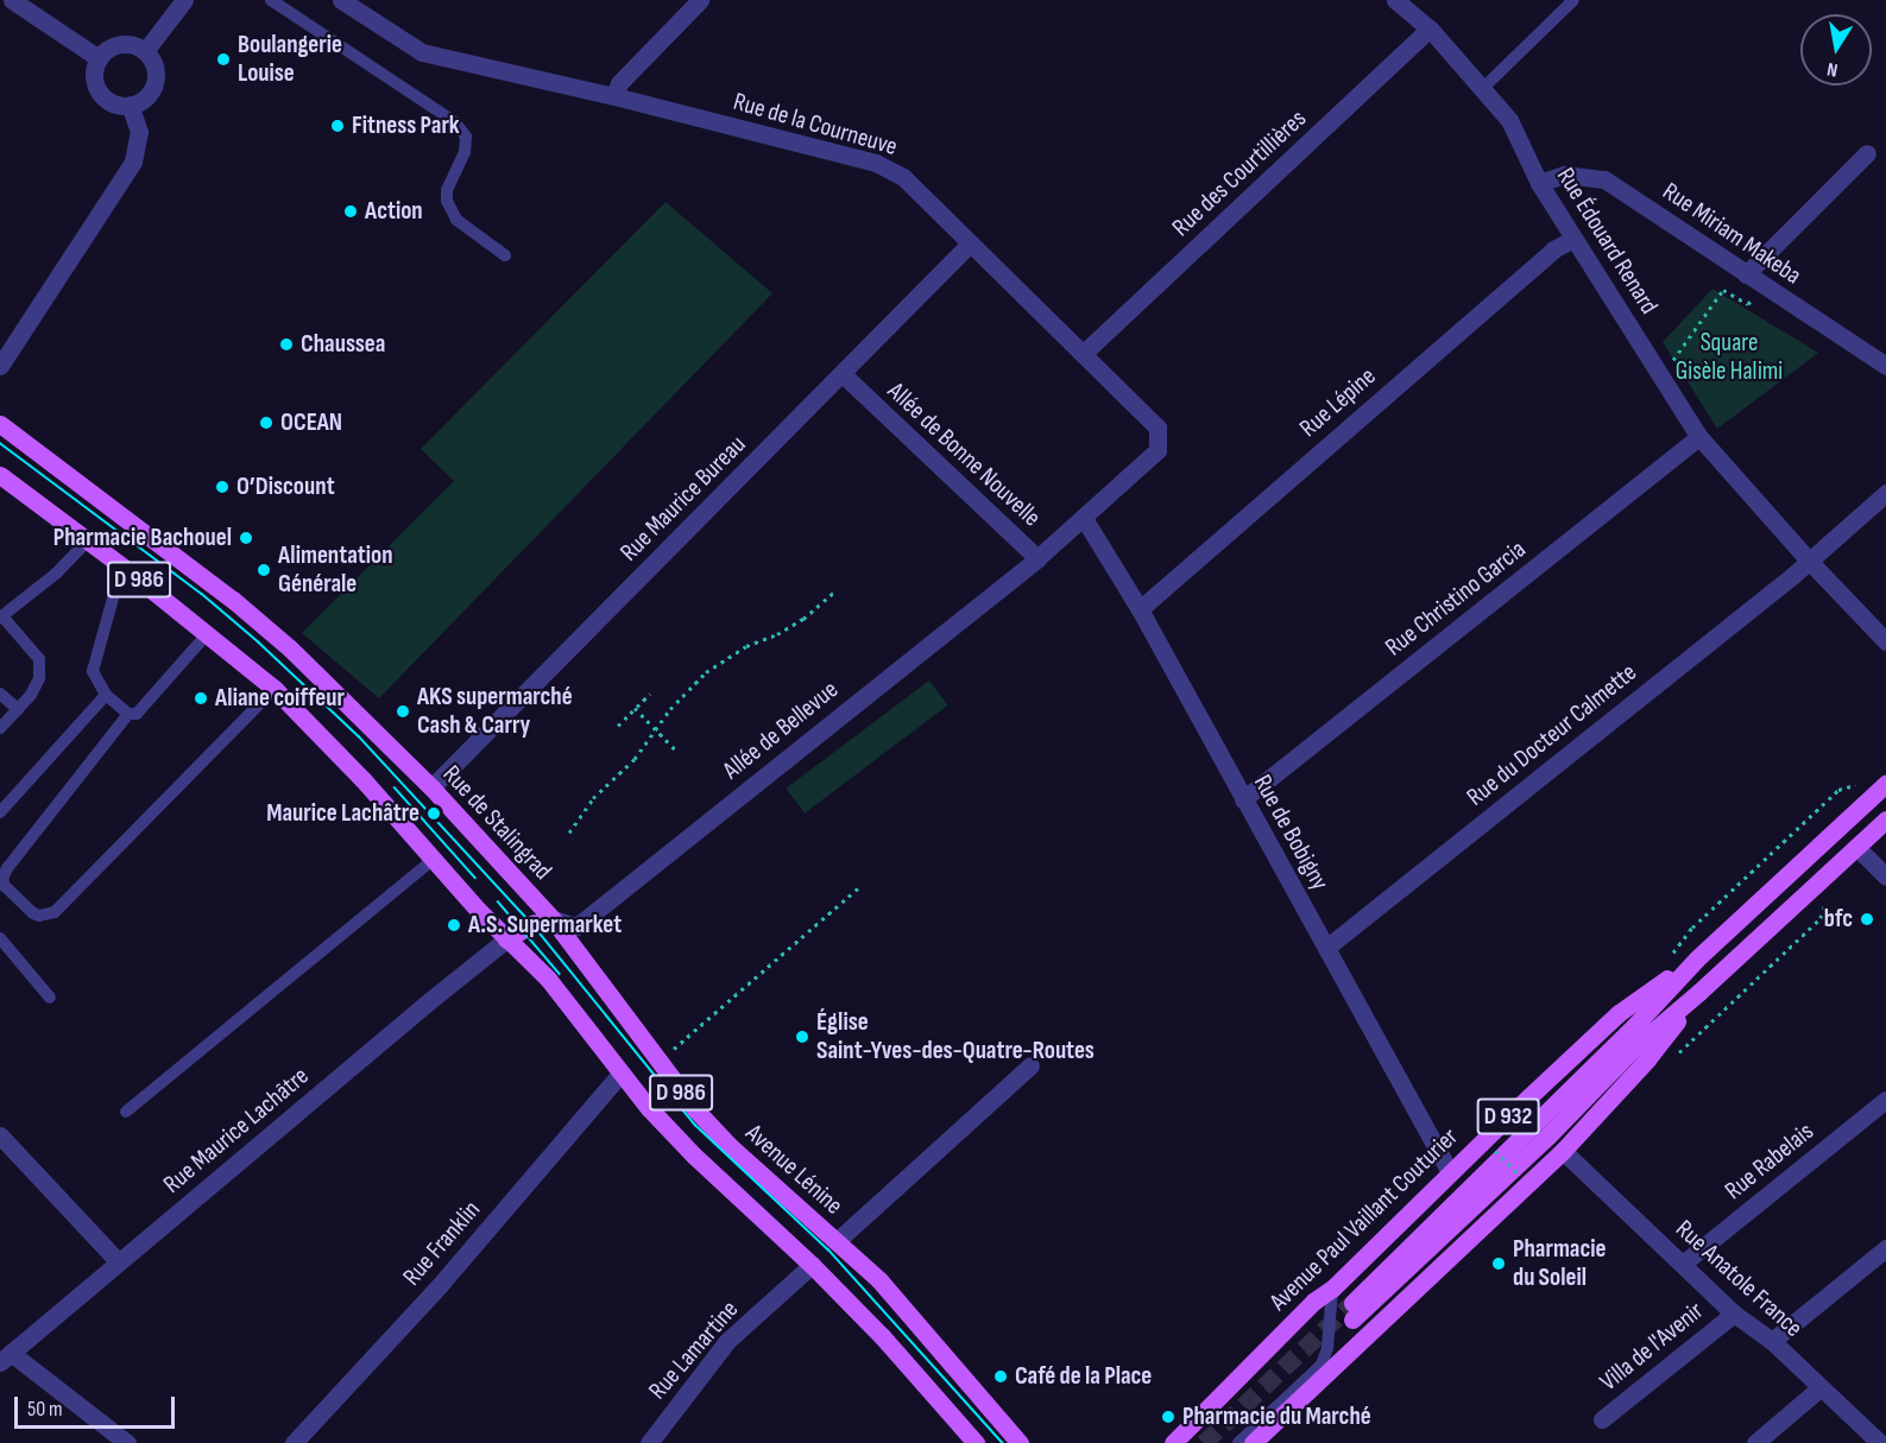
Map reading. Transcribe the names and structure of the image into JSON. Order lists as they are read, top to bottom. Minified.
{"streets":{"main road":["D 986","Rue de Stalingrad","D 932","Avenue Lénine","Avenue Paul Vaillant Couturier"],"street":["Rue de la Courneuve","Rue des Courtillières","Rue Miriam Makeba","Rue Édouard Renard","Rue Lépine","Allée de Bonne Nouvelle","Rue Maurice Bureau","Rue Christino Garcia","Allée de Bellevue","Rue du Docteur Calmette","Rue de Bobigny","Rue Maurice Lachâtre","Rue Rabelais","Rue Franklin","Rue Anatole France","Villa de l'Avenir","Rue Lamartine"]},"crossings":[["Rue de la Courneuve","Rue des Courtillières"],["Rue de la Courneuve","Allée de Bonne Nouvelle"],["Rue de la Courneuve","Rue Maurice Bureau"],["Rue de la Courneuve","Rue de Bobigny"],["Rue des Courtillières","Rue Édouard Renard"],["Rue Miriam Makeba","Rue Édouard Renard"],["Rue Édouard Renard","Rue Lépine"],["Rue Édouard Renard","Rue Christino Garcia"],["Rue Édouard Renard","Rue du Docteur Calmette"],["Rue Lépine","Rue de Bobigny"],["Allée de Bonne Nouvelle","Rue Maurice Bureau"],["Allée de Bonne Nouvelle","Allée de Bellevue"],["Allée de Bonne Nouvelle","Rue de Bobigny"],["Rue Maurice Bureau","Rue de Stalingrad"],["D 986","Rue de Stalingrad"],["D 986","Rue Maurice Lachâtre"],["D 986","Rue Franklin"],["D 986","Rue Lamartine"],["Rue Christino Garcia","Rue de Bobigny"],["Allée de Bellevue","Rue de Stalingrad"],["Allée de Bellevue","Avenue Lénine"],["Rue du Docteur Calmette","Rue de Bobigny"],["Rue de Stalingrad","Rue Maurice Lachâtre"],["Rue de Stalingrad","Avenue Lénine"],["Rue de Bobigny","Avenue Paul Vaillant Couturier"],["Rue Rabelais","Rue Anatole France"],["Avenue Paul Vaillant Couturier","Rue Anatole France"],["Rue Anatole France","Villa de l'Avenir"]],"parks":["Square Gisèle Halimi"],"places":["Boulangerie Louise","Fitness Park","Action","Chaussea","OCEAN","O’Discount","Pharmacie Bachouel","Alimentation Générale","Aliane coiffeur","AKS supermarché Cash & Carry","Maurice Lachâtre","bfc","A.S. Supermarket","Église Saint-Yves-des-Quatre-Routes","Pharmacie du Soleil","Café de la Place","Pharmacie du Marché"],"scale_bar":"50 m","north":"bottom"}
